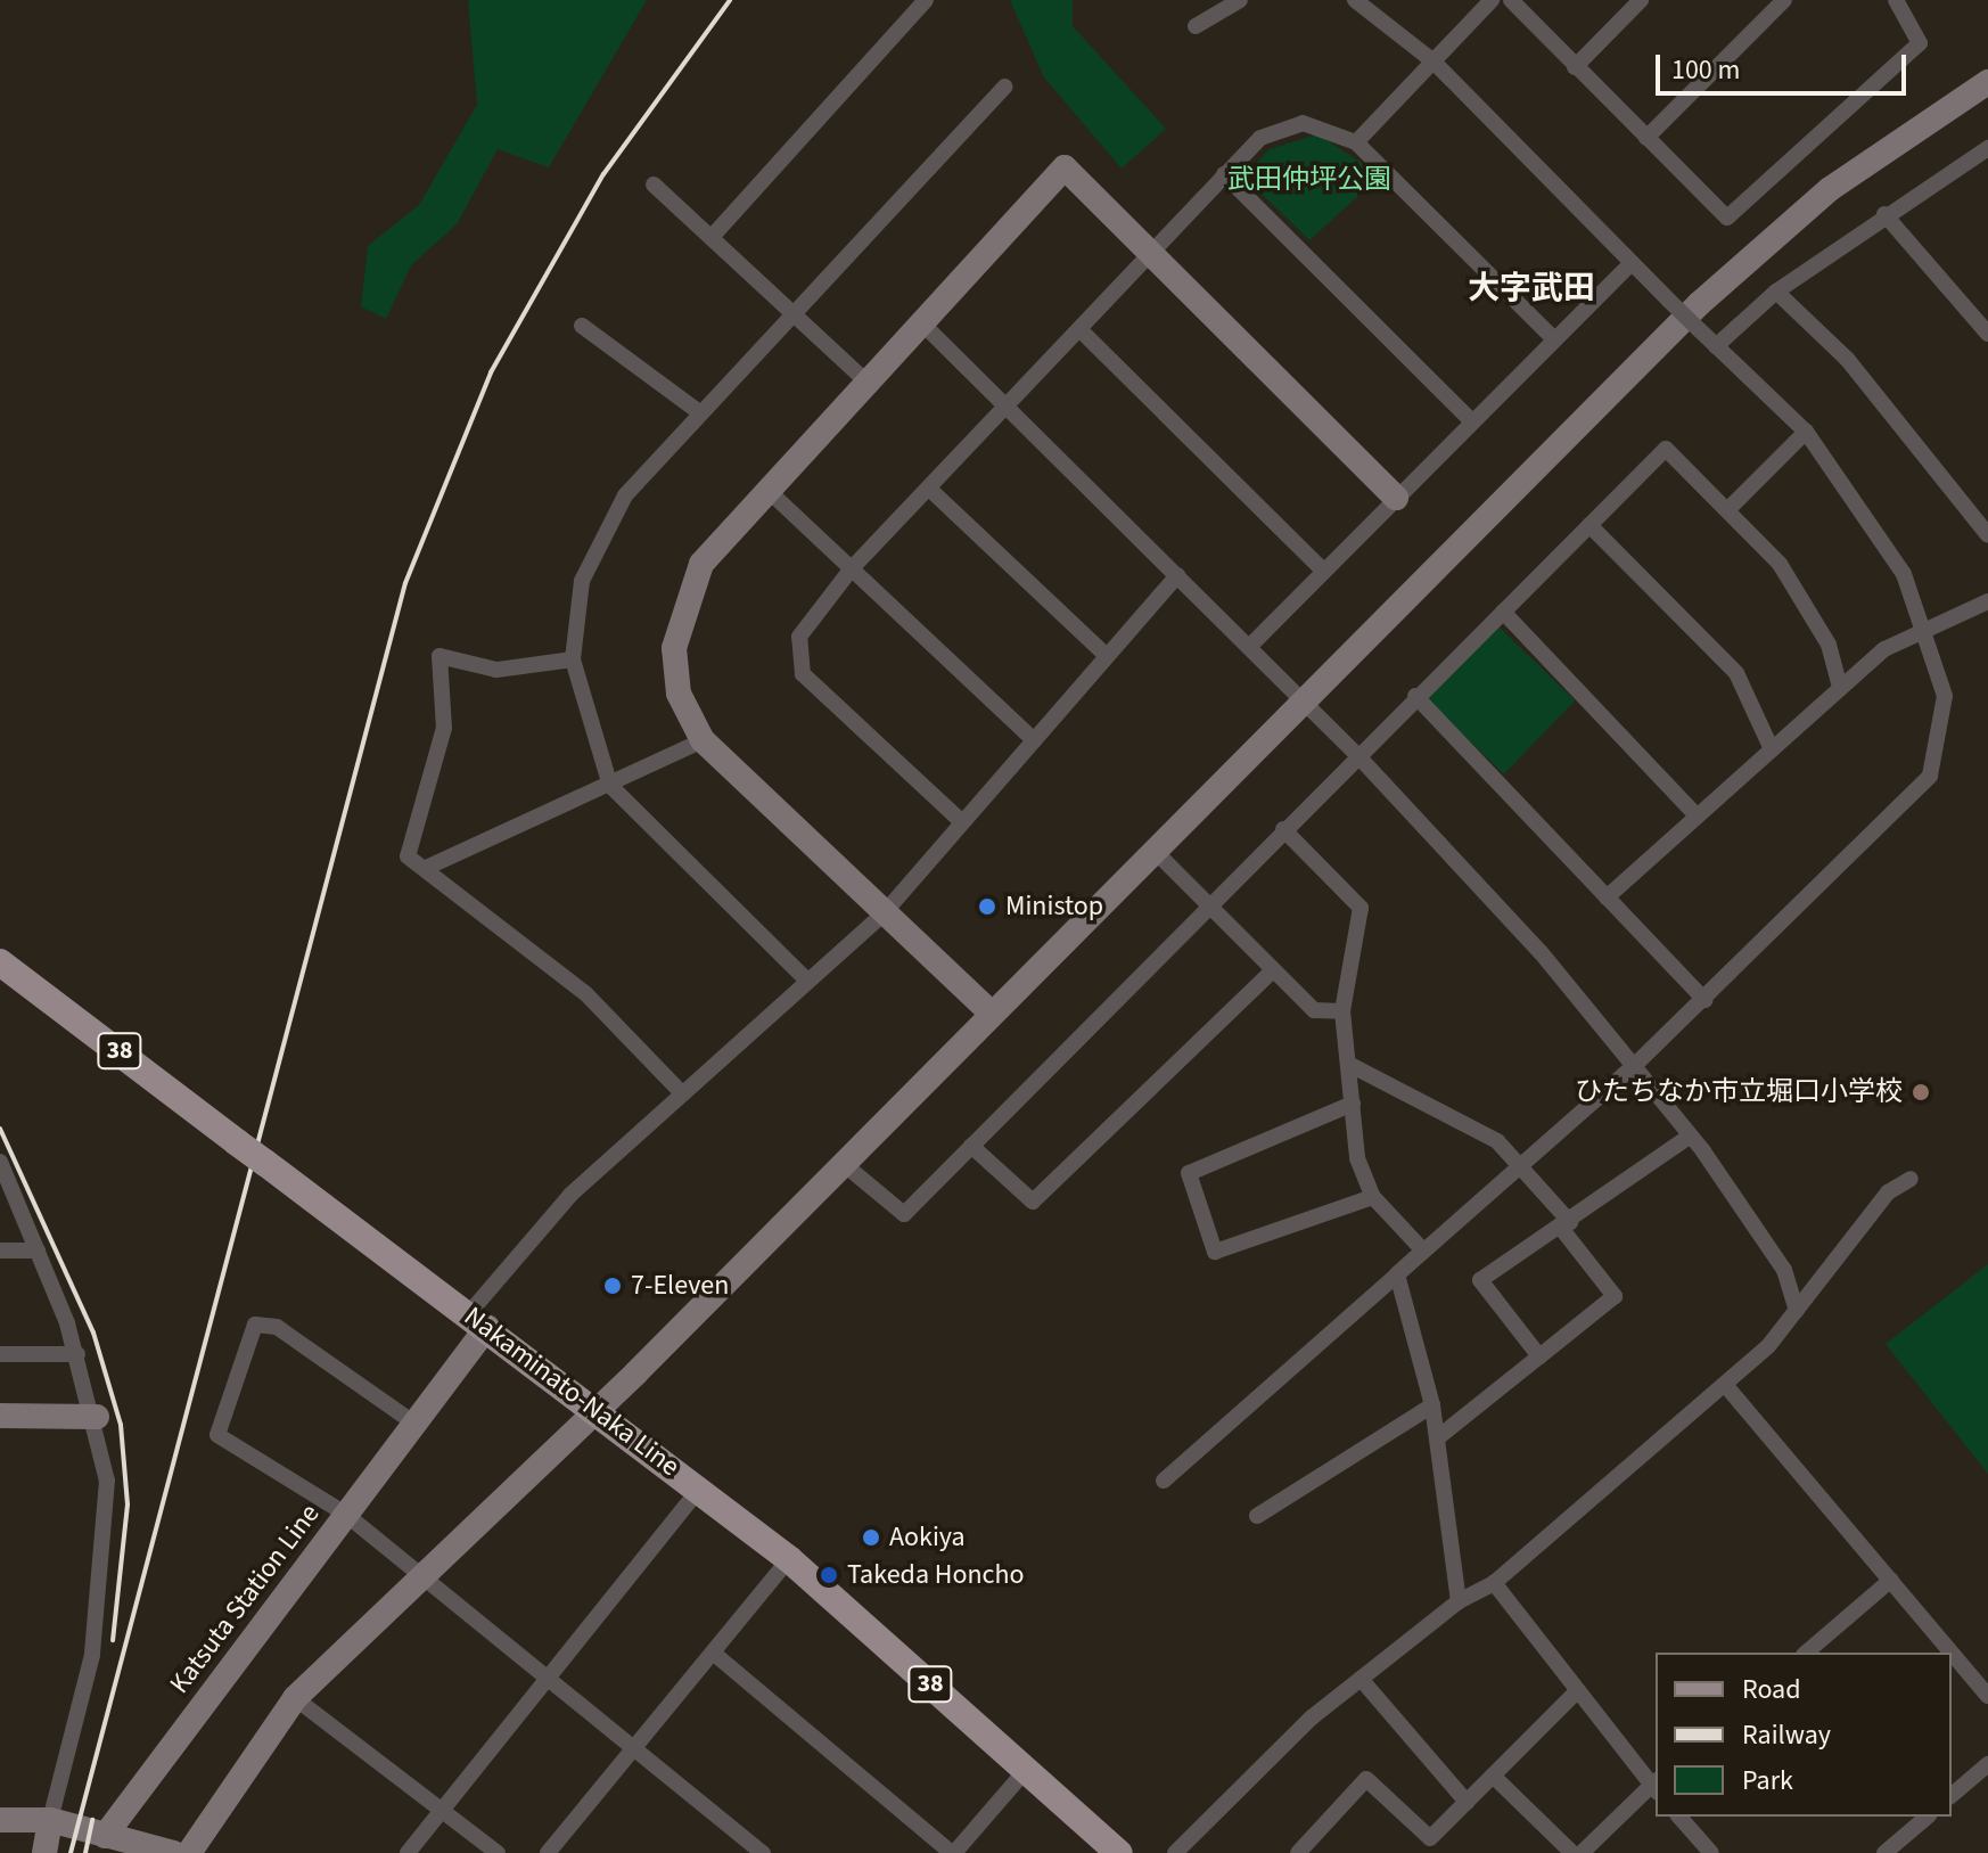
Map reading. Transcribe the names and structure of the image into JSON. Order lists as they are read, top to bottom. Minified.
{"streets":{"main road":["38","Nakaminato-Naka Line"],"street":["Katsuta Station Line"]},"crossings":[["Nakaminato-Naka Line","Katsuta Station Line"]],"districts":["大字武田"],"parks":["武田仲坪公園"],"places":["Ministop","ひたちなか市立堀口小学校","7-Eleven","Aokiya","Takeda Honcho"],"legend":["Road","Railway","Park"],"scale_bar":"100 m"}
